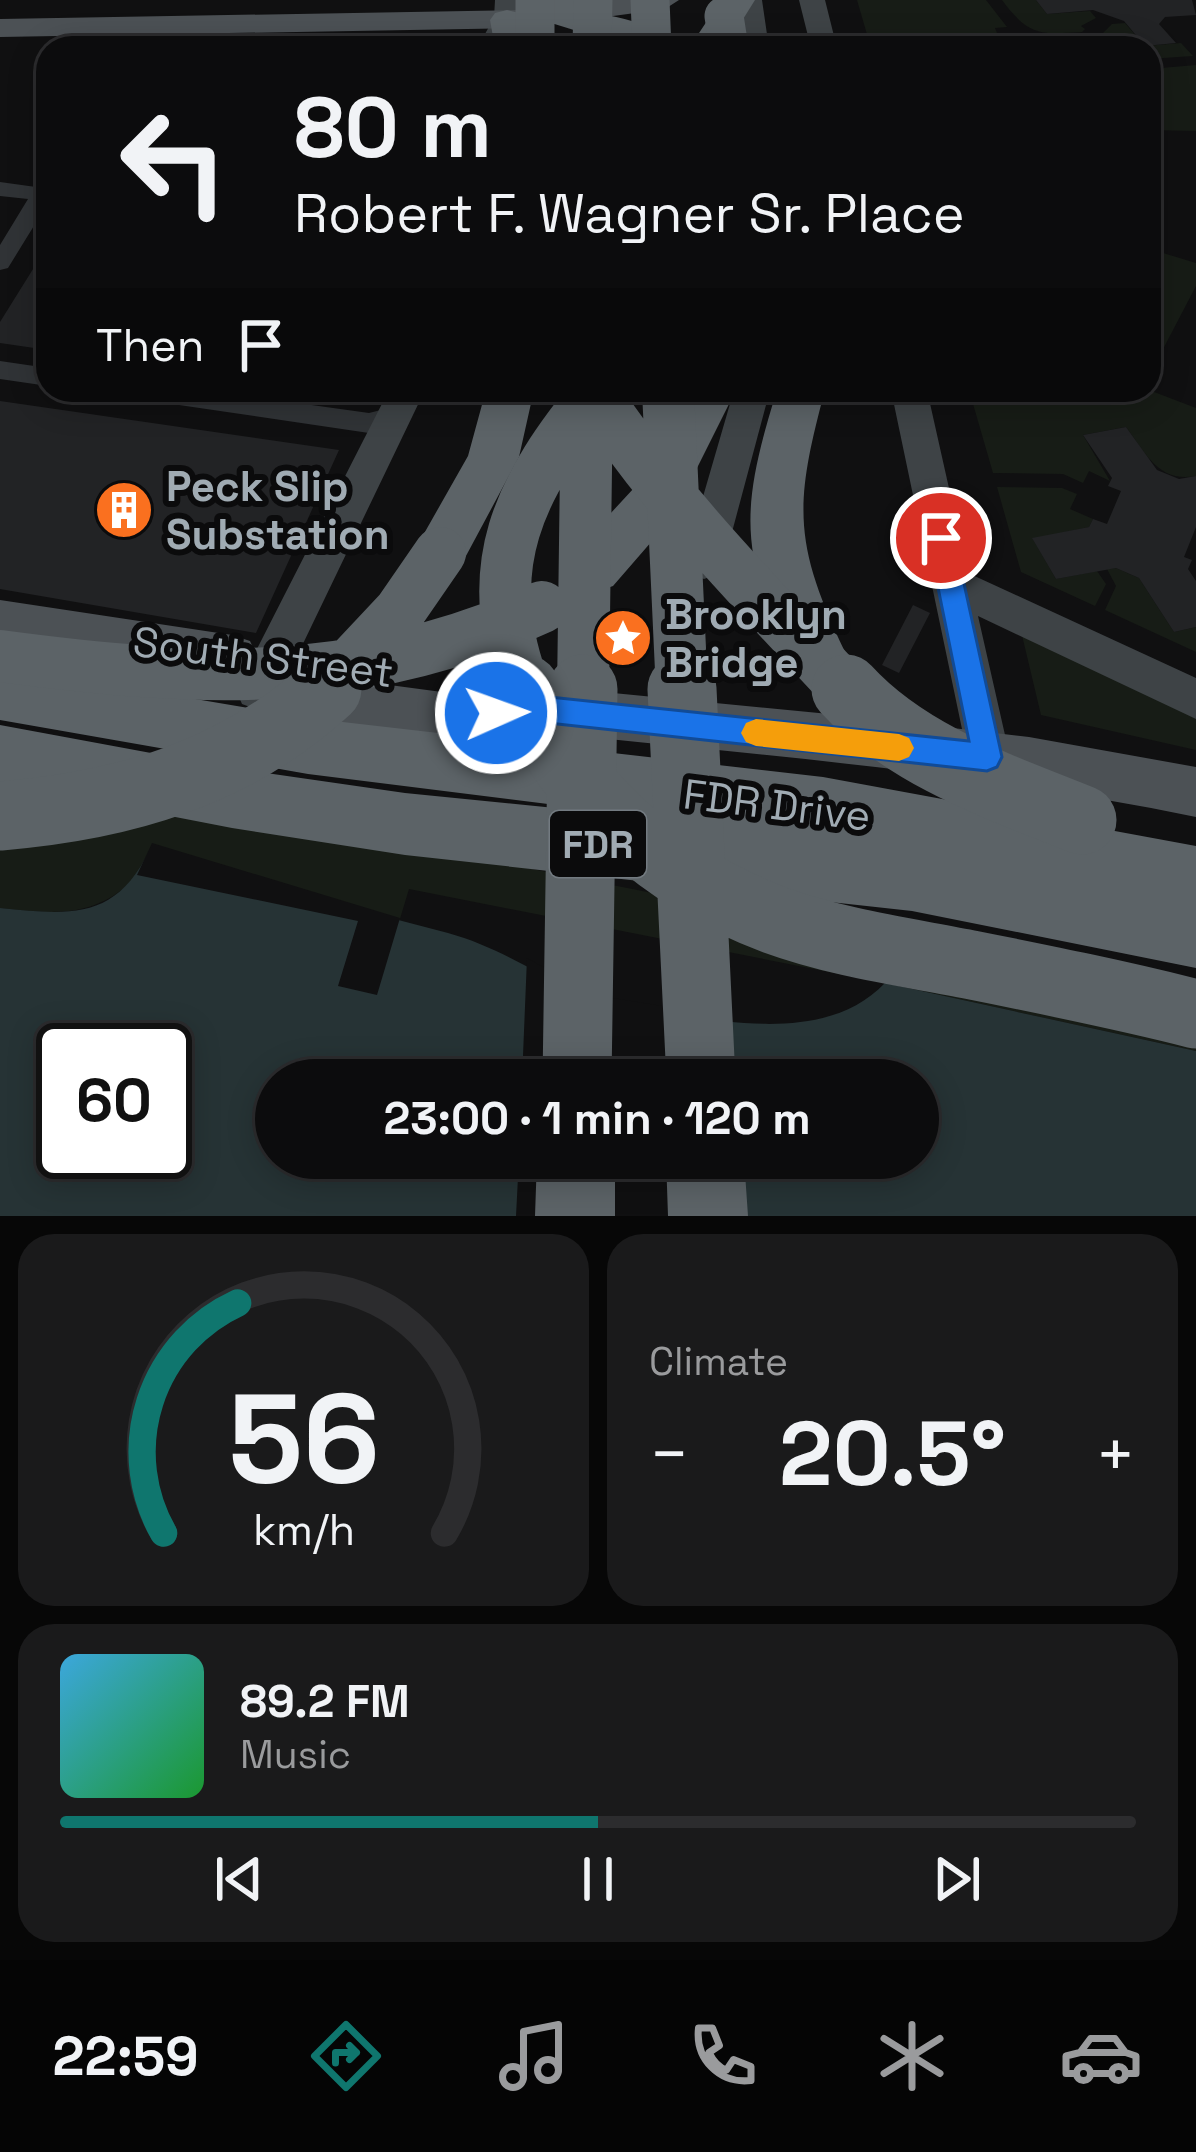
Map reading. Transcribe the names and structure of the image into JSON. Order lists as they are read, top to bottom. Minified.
{"streets":{"highway":["FDR Drive","FDR"],"main road":["South Street"]},"places":{"building":["Peck Slip Substation"],"place":["Brooklyn Bridge"]},"page":{"turn":["80 m","Robert F. Wagner Sr. Place"],"then":"Then","limit":"60","trip":"23:00 · 1 min · 120 m","tile":"Climate","heat":["−","20.5°","+"],"song":["89.2 FM","Music"],"tabs":"22:59","gauge":["56","km/h"]}}
